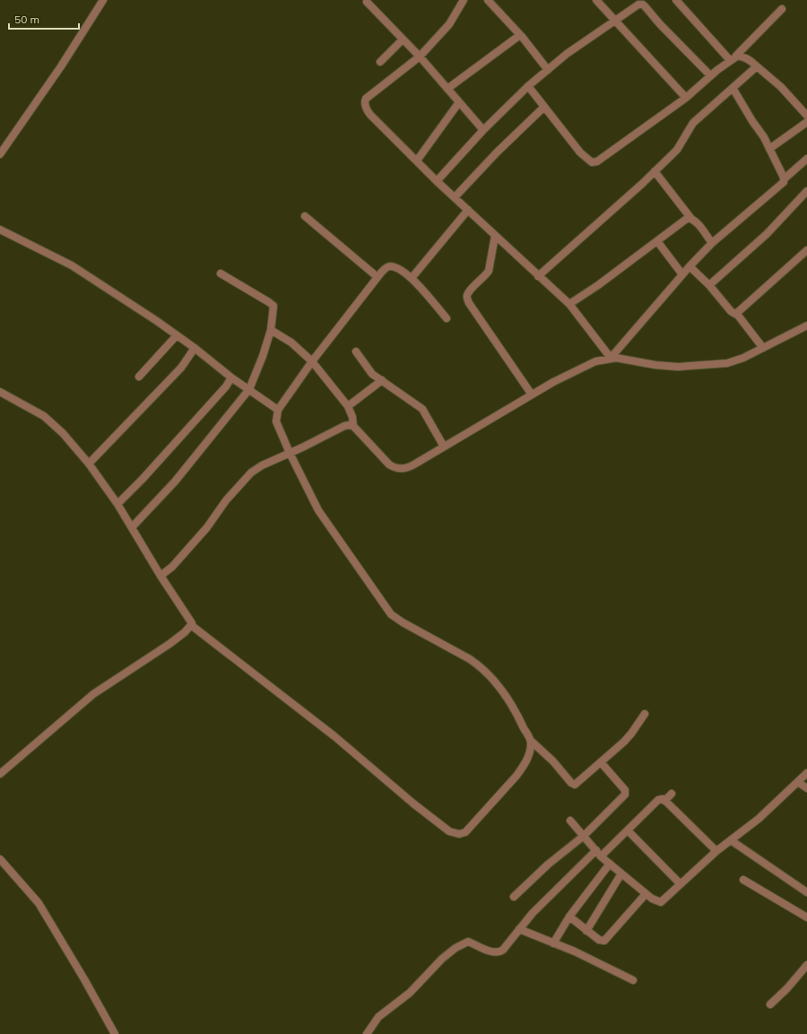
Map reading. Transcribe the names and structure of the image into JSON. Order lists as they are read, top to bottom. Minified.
{"scale_bar":"50 m"}
